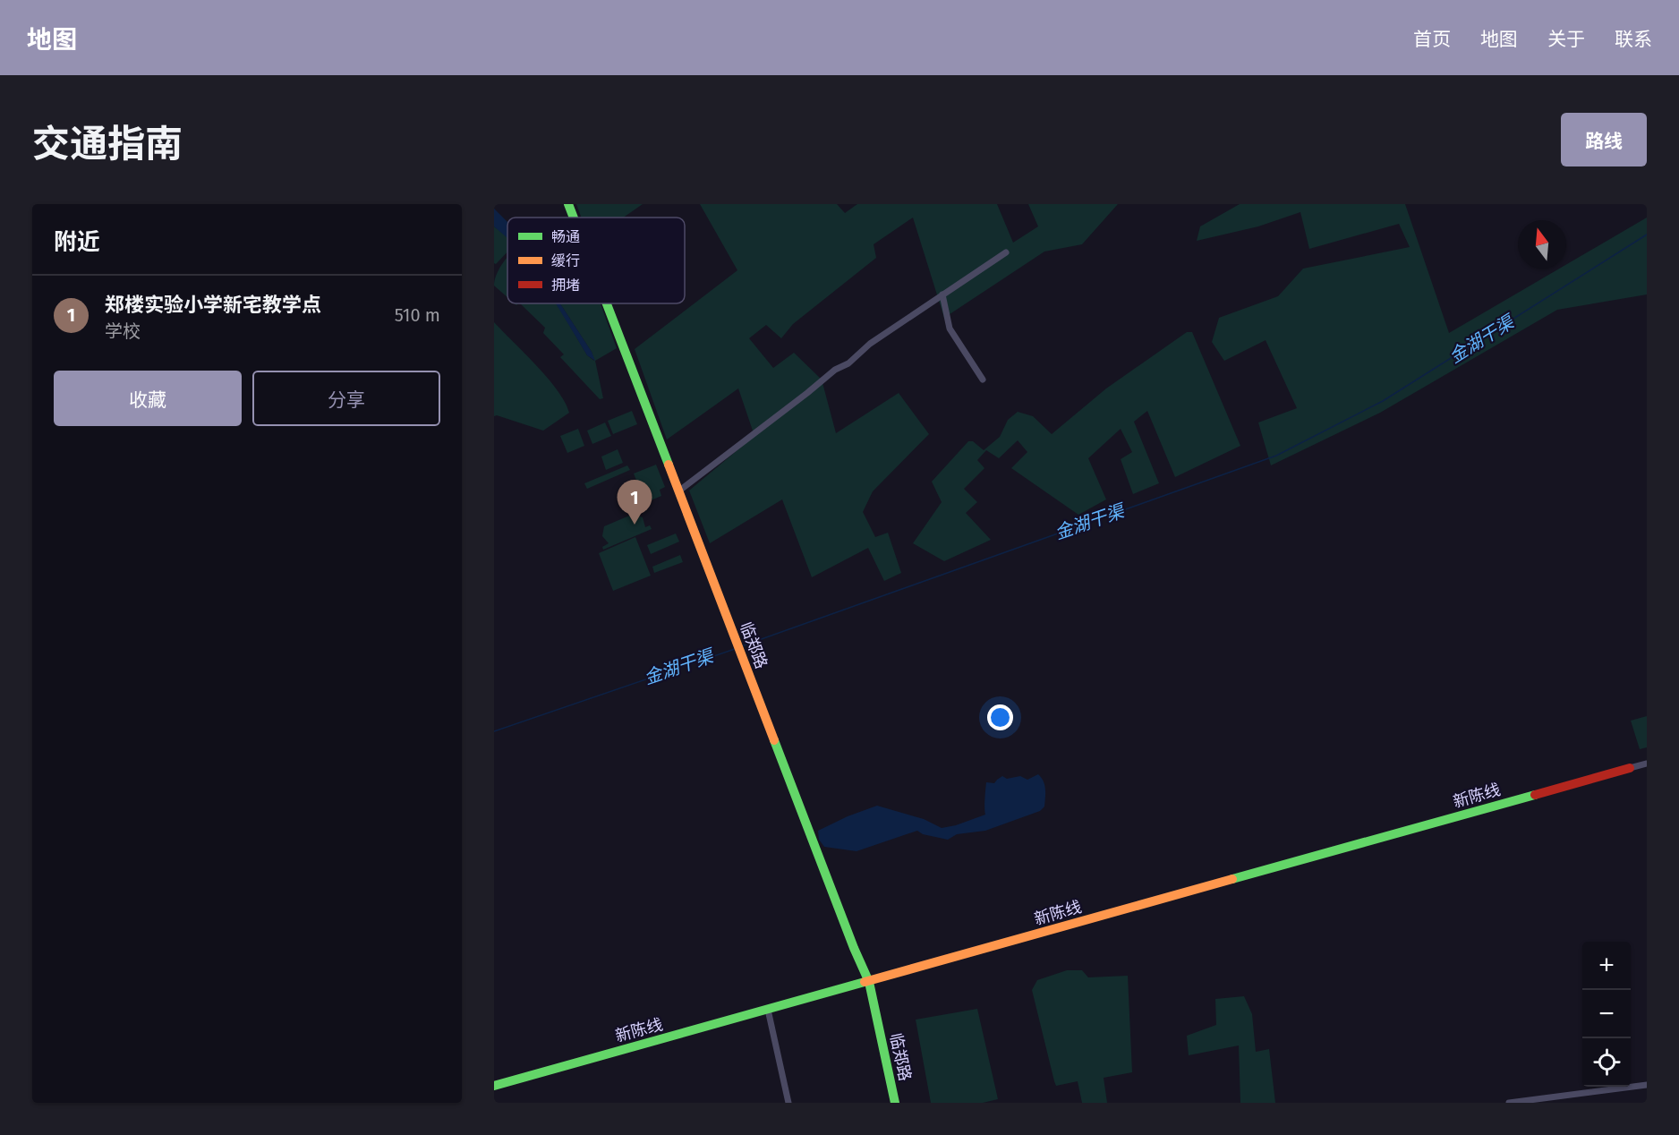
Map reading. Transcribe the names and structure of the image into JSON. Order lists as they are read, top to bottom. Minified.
{"streets":{"street":["临郑路","新陈线"]},"crossings":[["临郑路","新陈线"]],"water":["金湖干渠"],"legend":["畅通","缓行","拥堵"],"north":"top","page":{"header":"地图","nav":["首页","地图","关于","联系"],"title":"交通指南","buttons":["路线",["收藏","分享"]],"heading":"附近","list":[{"mark":"1","name":"郑楼实验小学新宅教学点","note":"学校","value":"510 m"}],"pins":"1","map_buttons":["+","−"]}}
